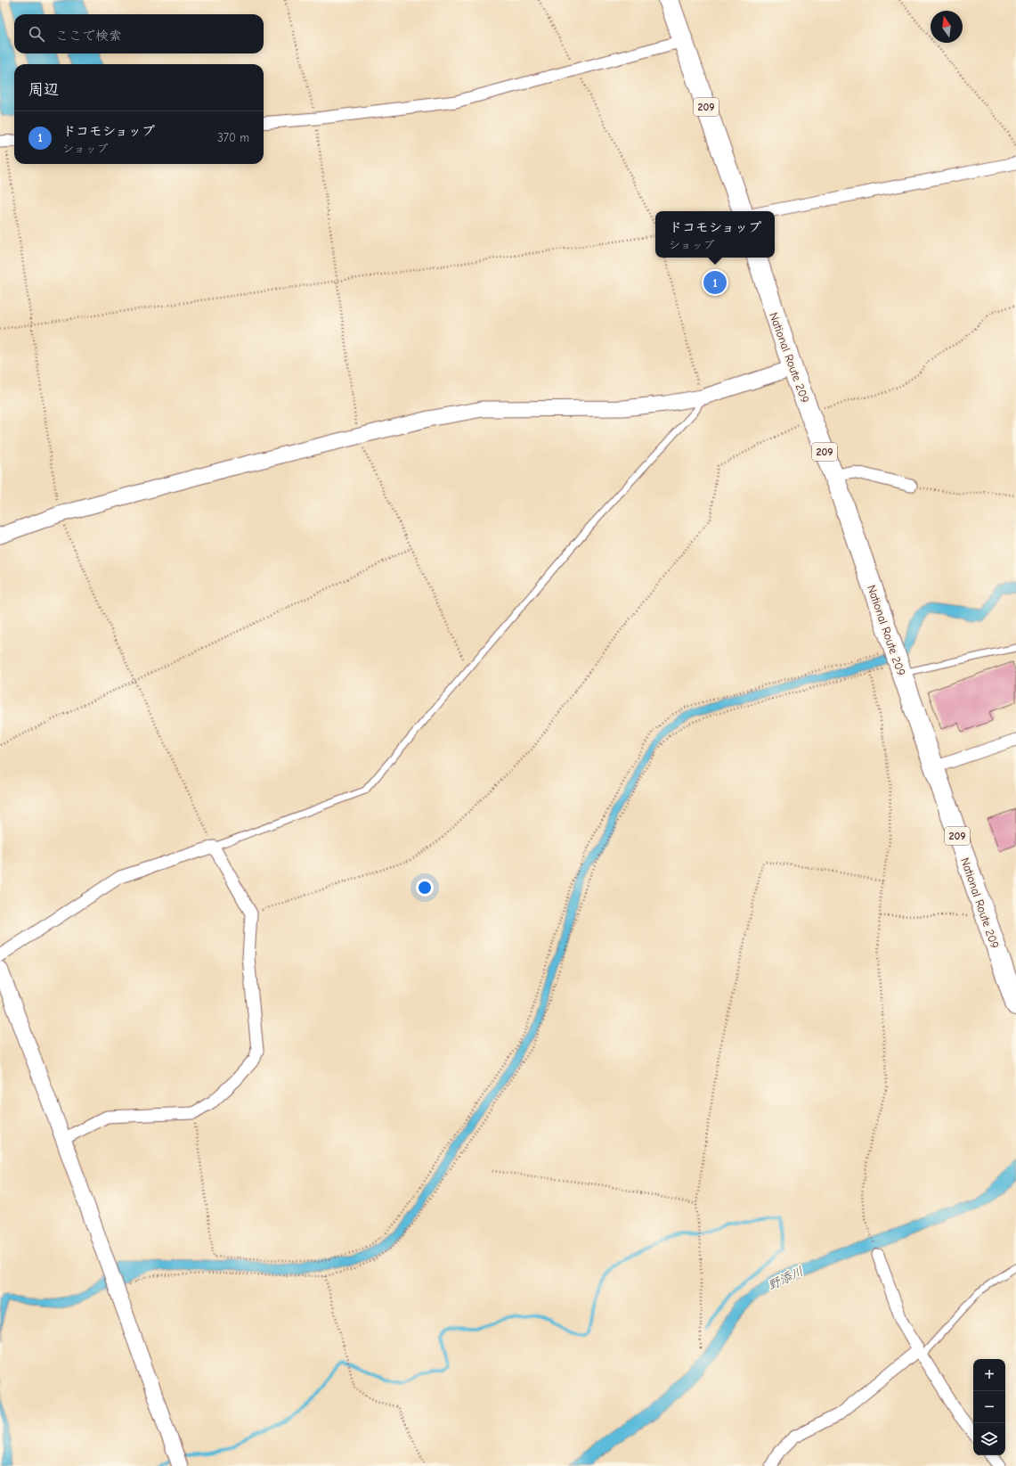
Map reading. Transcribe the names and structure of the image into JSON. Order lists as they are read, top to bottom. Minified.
{"streets":{"highway":["209","National Route 209"]},"water":["野添川"],"north":"top","page":{"search":"ここで検索","heading":"周辺","list":[{"mark":"1","name":"ドコモショップ","note":"ショップ","value":"370 m"}],"popup":["ドコモショップ","ショップ"],"pins":"1","map_buttons":["+","−"]}}
